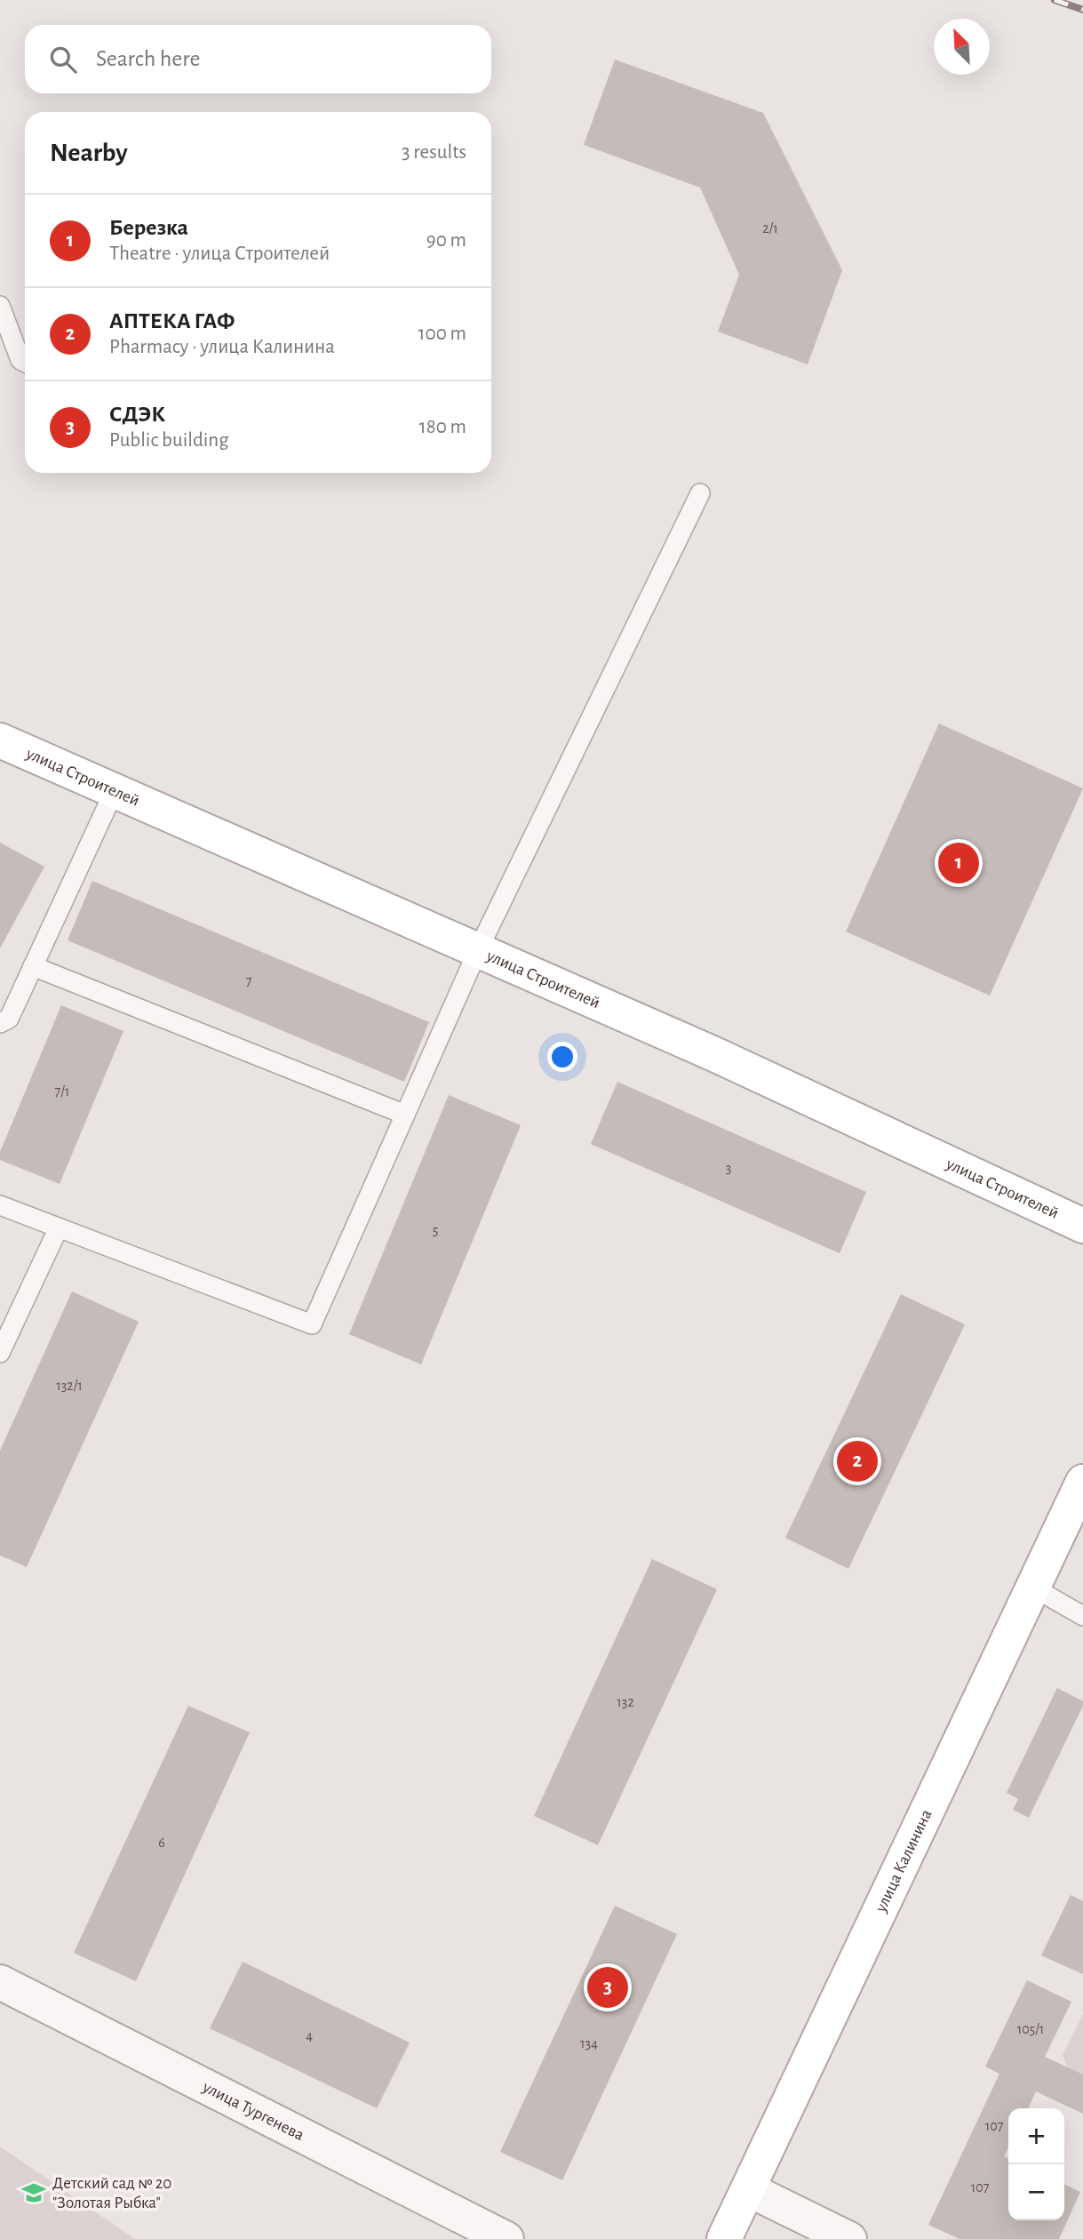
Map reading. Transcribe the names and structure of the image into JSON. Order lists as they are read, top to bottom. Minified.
{"streets":{"main road":["улица Строителей","улица Калинина"],"street":["улица Тургенева"]},"places":{"school or university":["Детский сад № 20 \"Золотая Рыбка\""]},"house_numbers":["2/1","7","7/1","3","5","132/1","132","6","105/1","4","134","107","107"],"north":"top left","page":{"search":"Search here","heading":["Nearby","3 results"],"list":[{"mark":"1","name":"Березка","note":"Theatre · улица Строителей","value":"90 m"},{"mark":"2","name":"АПТЕКА ГАФ","note":"Pharmacy · улица Калинина","value":"100 m"},{"mark":"3","name":"СДЭК","note":"Public building","value":"180 m"}],"pins":["1","2","3"],"map_buttons":["+","−"]}}
